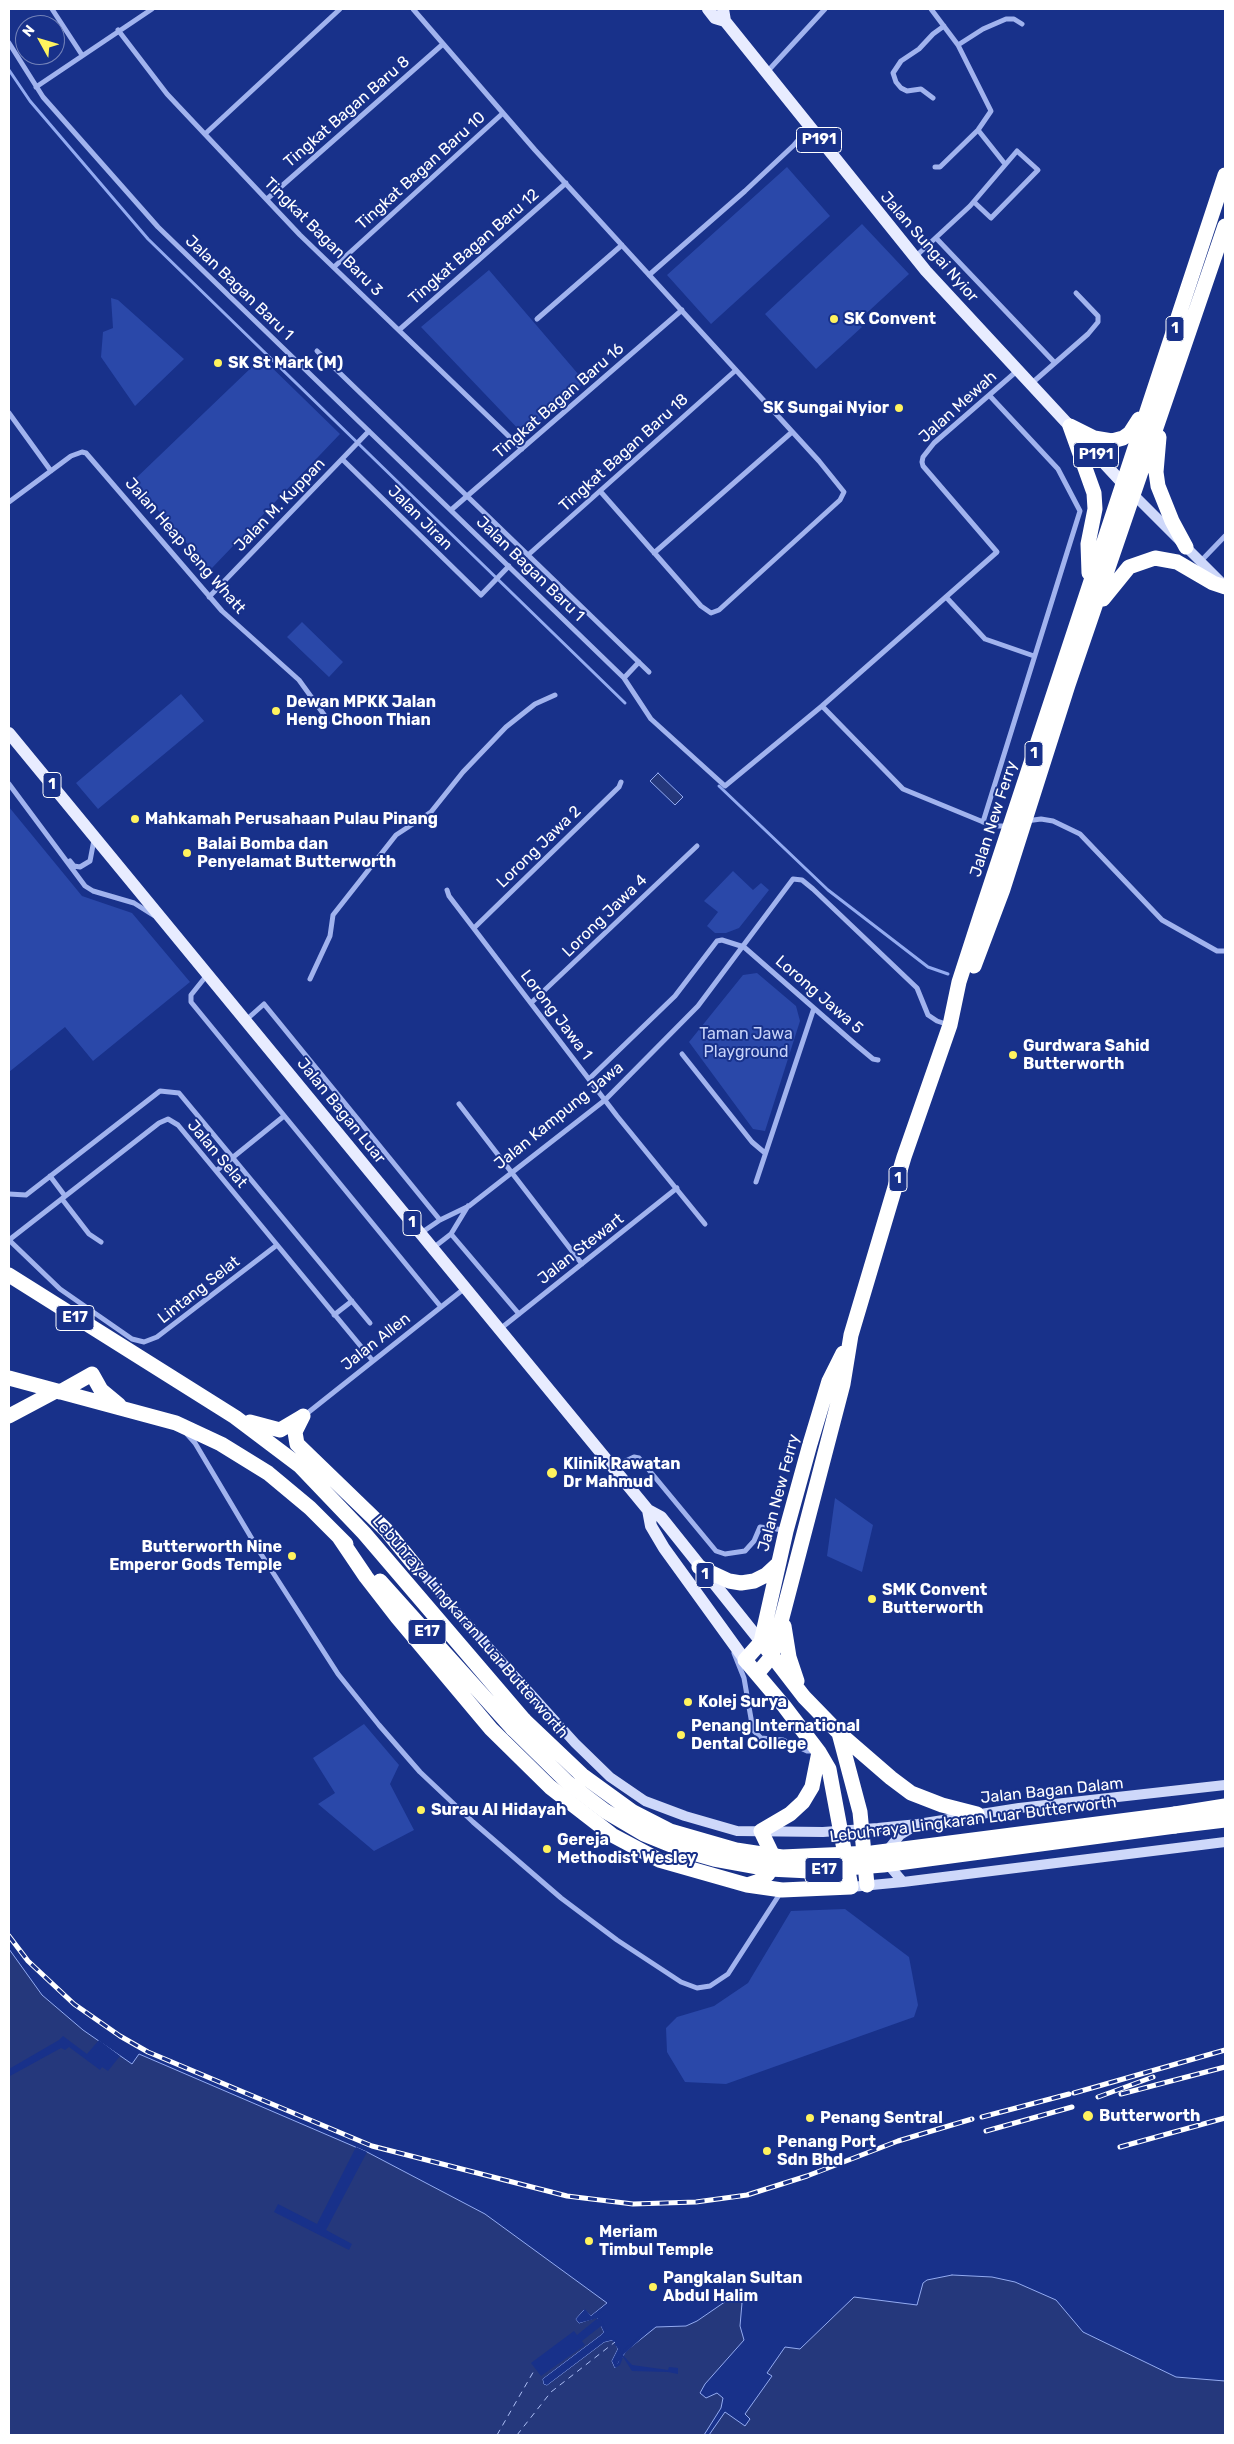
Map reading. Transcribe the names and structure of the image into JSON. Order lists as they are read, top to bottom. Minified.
{"streets":{"highway":["1","Jalan New Ferry","E17","Lebuhraya Lingkaran Luar Butterworth"],"main road":["P191","Jalan Sungai Nyior","Jalan Bagan Luar"],"street":["Tingkat Bagan Baru 8","Tingkat Bagan Baru 10","Tingkat Bagan Baru 3","Tingkat Bagan Baru 12","Jalan Bagan Baru 1","Tingkat Bagan Baru 16","Jalan Mewah","Tingkat Bagan Baru 18","Jalan M. Kuppan","Jalan Jiran","Jalan Heap Seng Whatt","Lorong Jawa 2","Lorong Jawa 4","Lorong Jawa 5","Lorong Jawa 1","Jalan Kampung Jawa","Jalan Selat","Jalan Stewart","Lintang Selat","Jalan Allen","Jalan Bagan Dalam"]},"crossings":[["Tingkat Bagan Baru 8","Tingkat Bagan Baru 3"],["P191","Jalan Sungai Nyior"],["P191","1"],["P191","Jalan New Ferry"],["Tingkat Bagan Baru 10","Tingkat Bagan Baru 3"],["Tingkat Bagan Baru 3","Tingkat Bagan Baru 12"],["Tingkat Bagan Baru 3","Tingkat Bagan Baru 16"],["Jalan Sungai Nyior","1"],["Jalan Sungai Nyior","Jalan Mewah"],["Jalan Sungai Nyior","Jalan New Ferry"],["Jalan Bagan Baru 1","Tingkat Bagan Baru 16"],["Jalan Bagan Baru 1","Tingkat Bagan Baru 18"],["Jalan Bagan Baru 1","Jalan M. Kuppan"],["Jalan Bagan Baru 1","Jalan Jiran"],["1","Jalan New Ferry"],["1","Jalan Bagan Luar"],["Jalan Mewah","Jalan New Ferry"],["Jalan M. Kuppan","Jalan Jiran"],["Jalan M. Kuppan","Jalan Heap Seng Whatt"],["Jalan New Ferry","Jalan Bagan Luar"],["Jalan New Ferry","Jalan Kampung Jawa"],["Lorong Jawa 2","Lorong Jawa 1"],["Lorong Jawa 4","Lorong Jawa 1"],["Lorong Jawa 5","Jalan Kampung Jawa"],["Lorong Jawa 1","Jalan Kampung Jawa"],["Lorong Jawa 1","Jalan Stewart"],["Jalan Bagan Luar","Jalan Kampung Jawa"],["Jalan Bagan Luar","Jalan Stewart"],["Jalan Bagan Luar","Jalan Allen"],["Jalan Selat","Lintang Selat"],["Jalan Selat","Jalan Allen"]],"parks":["Taman Jawa Playground"],"places":["SK Convent","SK St Mark (M)","SK Sungai Nyior","Dewan MPKK Jalan Heng Choon Thian","Mahkamah Perusahaan Pulau Pinang","Balai Bomba dan Penyelamat Butterworth","Gurdwara Sahid Butterworth","Klinik Rawatan Dr Mahmud","Butterworth Nine Emperor Gods Temple","SMK Convent Butterworth","Kolej Surya","Penang International Dental College","Surau Al Hidayah","Gereja Methodist Wesley","Butterworth","Penang Sentral","Penang Port Sdn Bhd","Meriam Timbul Temple","Pangkalan Sultan Abdul Halim"],"north":"top left"}
